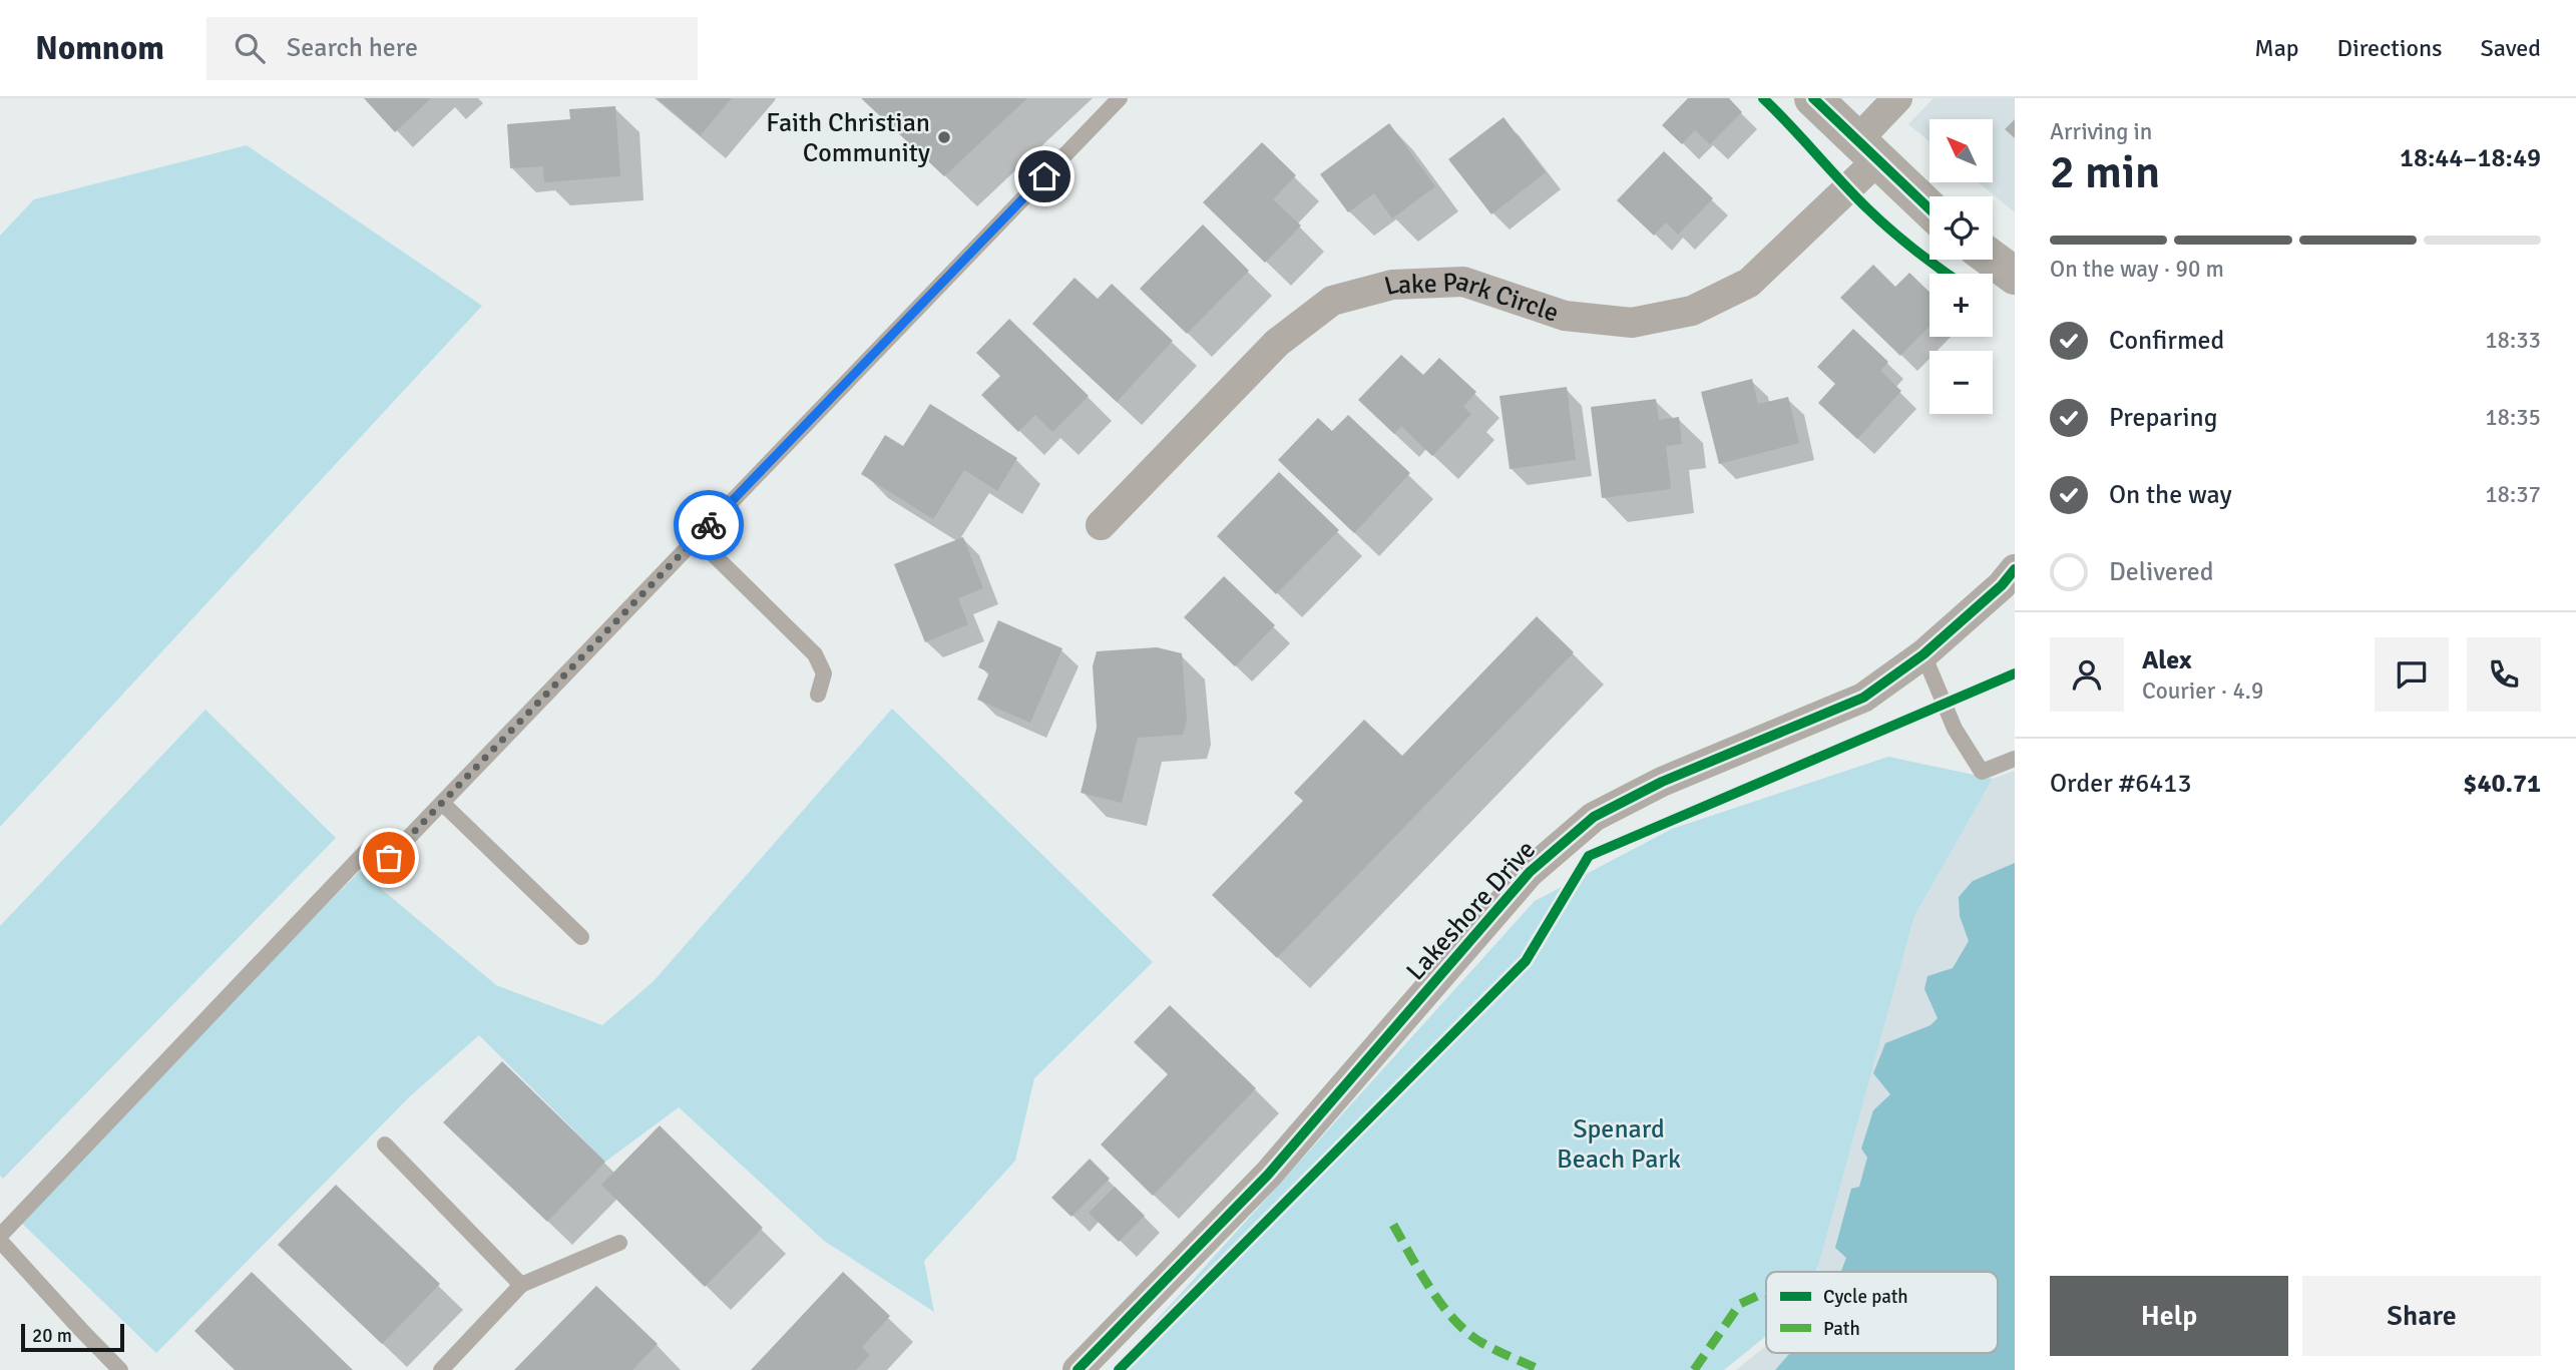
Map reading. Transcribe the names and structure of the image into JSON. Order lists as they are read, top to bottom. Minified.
{"streets":{"street":["Lake Park Circle","Lakeshore Drive"]},"parks":["Spenard Beach Park"],"places":["Faith Christian Community"],"legend":["Cycle path","Path"],"scale_bar":"20 m","north":"top left","page":{"header":"Nomnom","search":"Search here","nav":["Map","Directions","Saved"],"heading":["2 min","Arriving in","18:44–18:49"],"panel":["Alex","Courier · 4.9","Order #6413","$40.71"],"map_buttons":["+","−"],"bar":"On the way · 90 m","list":[["Confirmed","18:33"],["Preparing","18:35"],["On the way","18:37"],"Delivered"],"buttons":["Help","Share"],"scale":"20 m"}}
